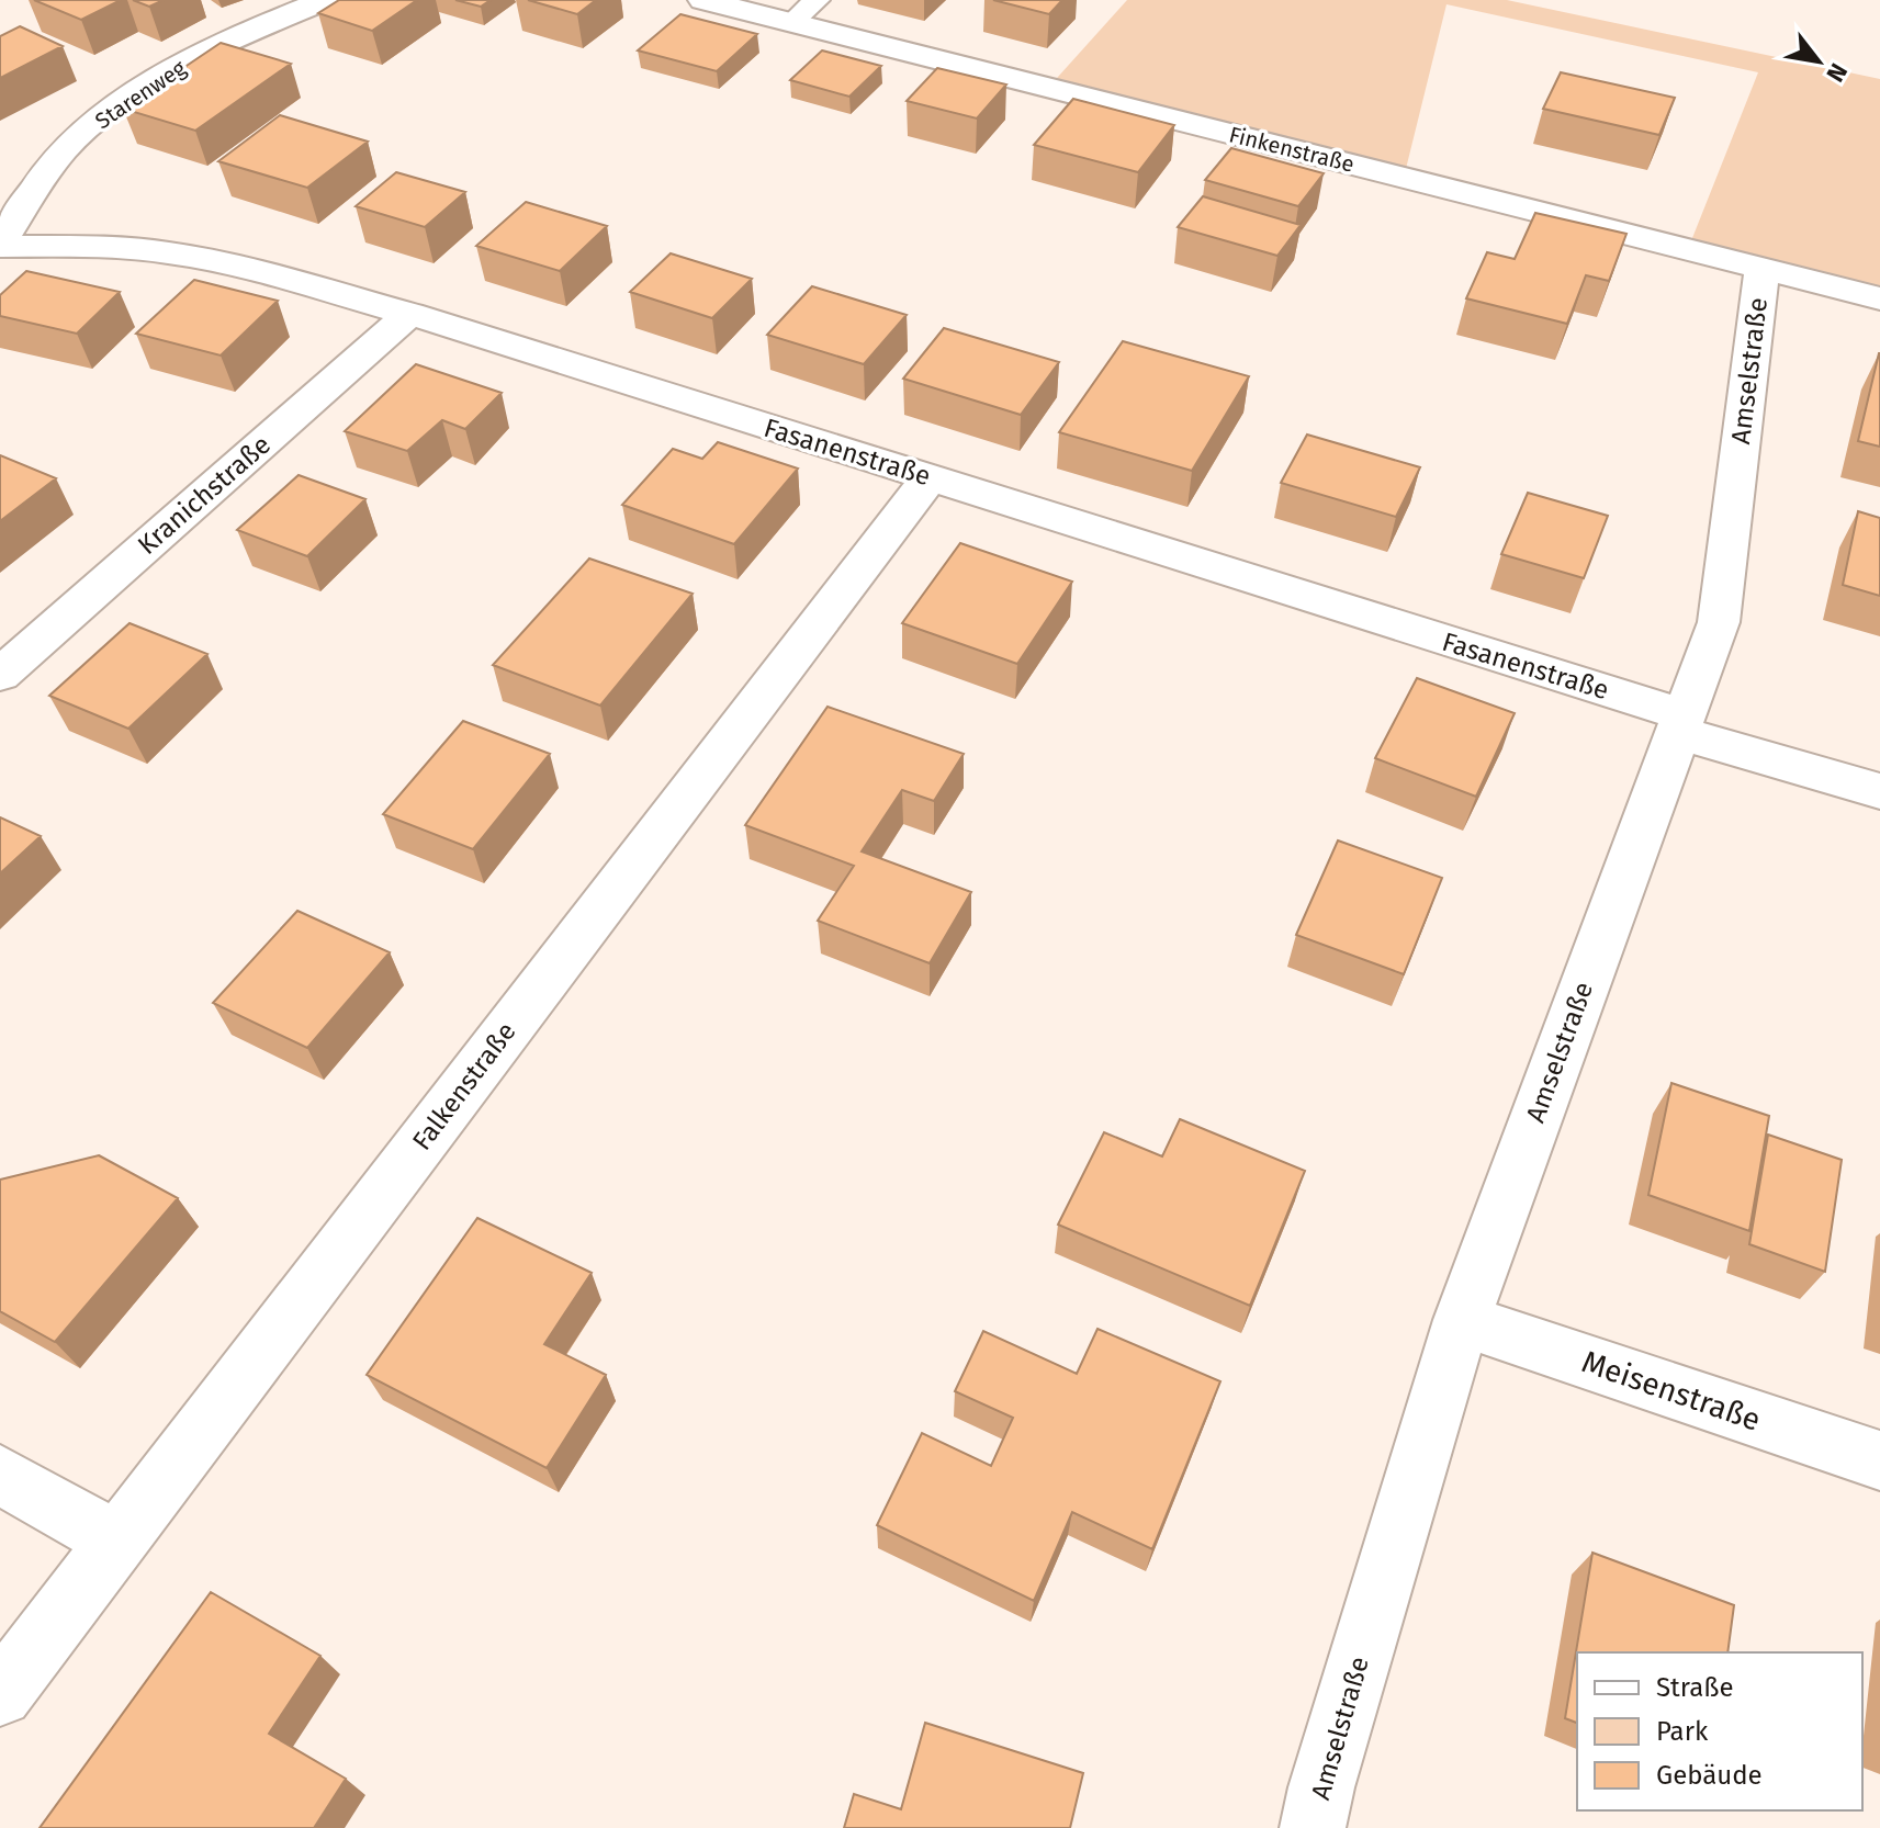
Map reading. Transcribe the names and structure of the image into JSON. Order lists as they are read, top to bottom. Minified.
{"streets":{"street":["Starenweg","Finkenstraße","Amselstraße","Fasanenstraße","Kranichstraße","Falkenstraße","Meisenstraße"]},"crossings":[["Starenweg","Fasanenstraße"],["Finkenstraße","Amselstraße"],["Amselstraße","Fasanenstraße"],["Amselstraße","Meisenstraße"],["Fasanenstraße","Kranichstraße"],["Fasanenstraße","Falkenstraße"]],"legend":["Straße","Park","Gebäude"],"north":"bottom right"}
